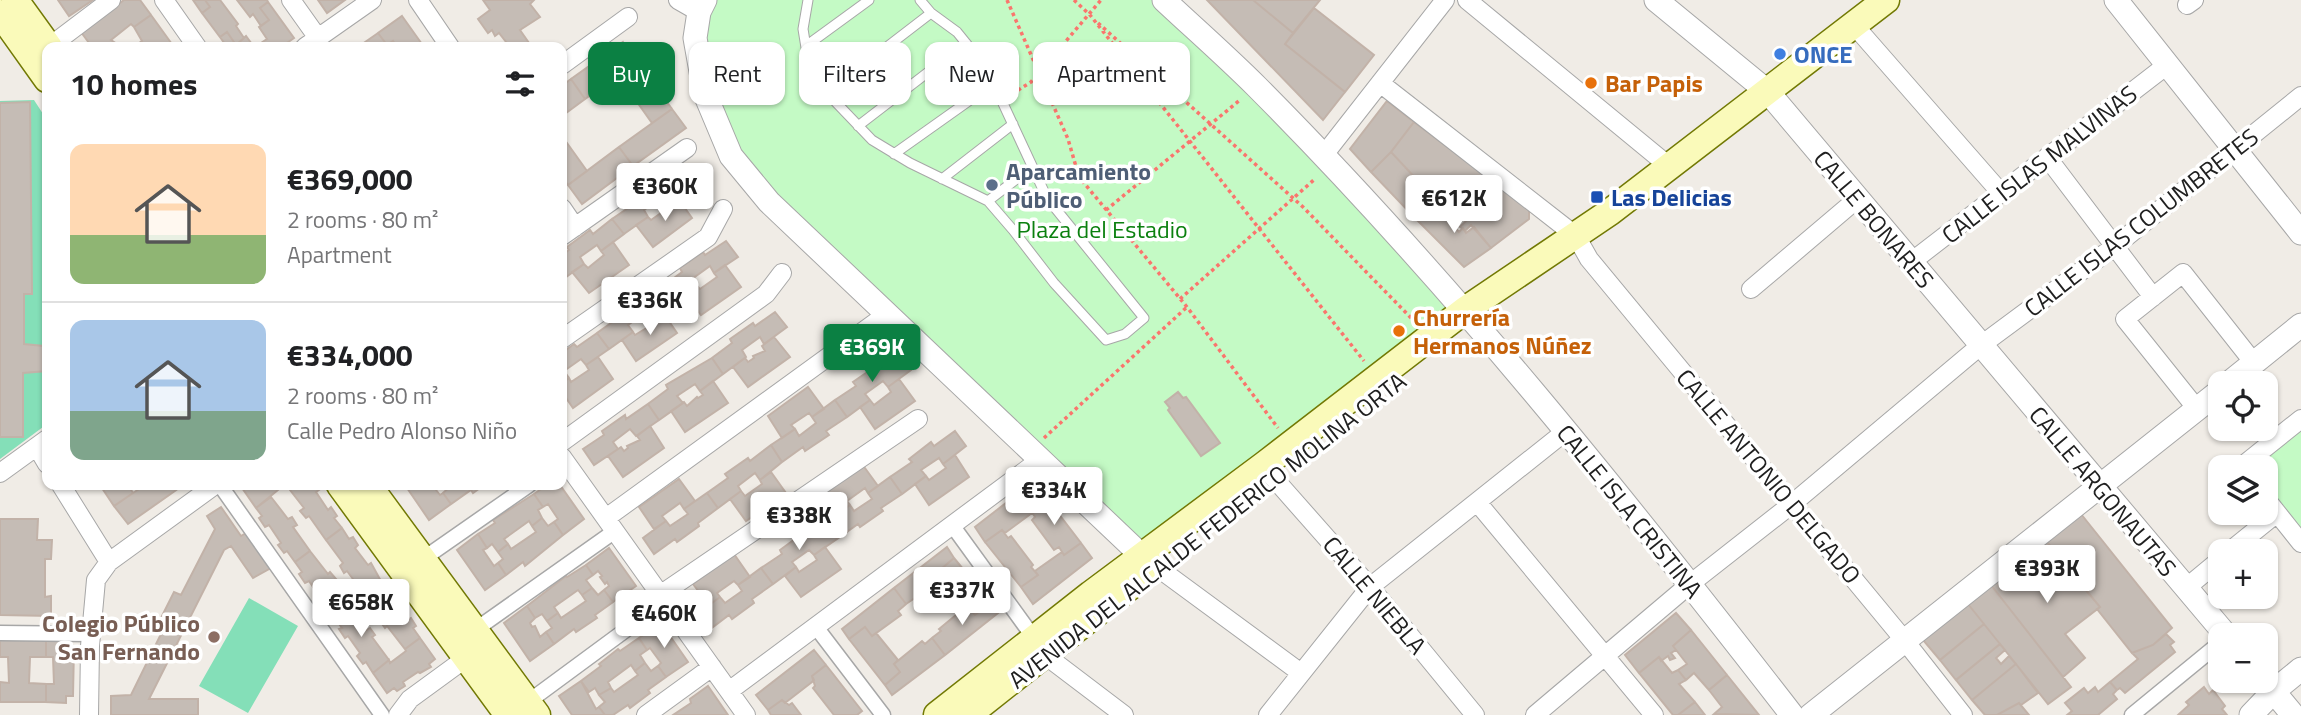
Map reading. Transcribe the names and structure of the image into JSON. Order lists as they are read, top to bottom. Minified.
{"streets":{"main road":["AVENIDA DEL ALCALDE FEDERICO MOLINA ORTA"],"street":["CALLE ISLAS MALVINAS","CALLE BONARES","CALLE ISLAS COLUMBRETES","CALLE ANTONIO DELGADO","CALLE ARGONAUTAS","CALLE ISLA CRISTINA","CALLE NIEBLA"]},"crossings":[["CALLE ISLAS MALVINAS","CALLE BONARES"],["CALLE BONARES","CALLE ISLAS COLUMBRETES"],["CALLE BONARES","CALLE ARGONAUTAS"],["CALLE BONARES","AVENIDA DEL ALCALDE FEDERICO MOLINA ORTA"],["CALLE ISLAS COLUMBRETES","CALLE ANTONIO DELGADO"],["CALLE ISLAS COLUMBRETES","CALLE ARGONAUTAS"],["CALLE ISLAS COLUMBRETES","CALLE ISLA CRISTINA"],["CALLE ANTONIO DELGADO","AVENIDA DEL ALCALDE FEDERICO MOLINA ORTA"],["CALLE ISLA CRISTINA","AVENIDA DEL ALCALDE FEDERICO MOLINA ORTA"],["AVENIDA DEL ALCALDE FEDERICO MOLINA ORTA","CALLE NIEBLA"]],"parks":["Plaza del Estadio"],"places":{"other":["ONCE","Bar Papis","Aparcamiento Público","Churrería Hermanos Núñez","Colegio Público San Fernando"],"transit":["Las Delicias"]},"page":{"chip":["Buy","Rent","Filters","New","Apartment"],"heading":"10 homes","list":[{"name":"€369,000","note":"2 rooms · 80 m² · Apartment"},{"name":"€334,000","note":"2 rooms · 80 m² · Calle Pedro Alonso Niño"}],"price":["€360K","€612K","€336K","€369K","€334K","€338K","€393K","€337K","€658K","€460K"],"map_buttons":["+","−"]}}
